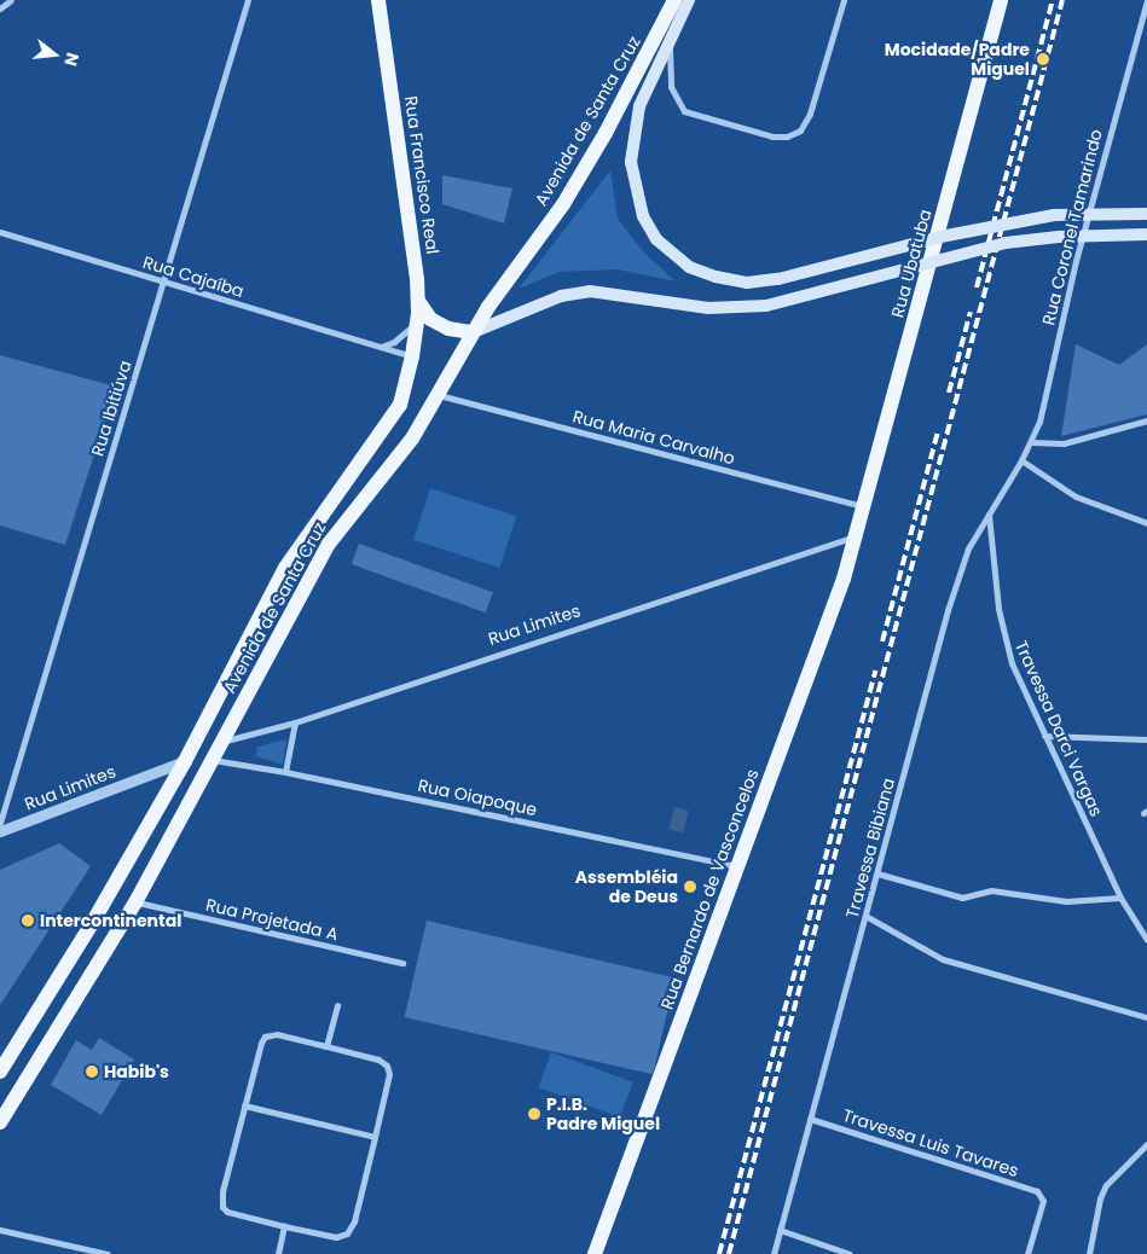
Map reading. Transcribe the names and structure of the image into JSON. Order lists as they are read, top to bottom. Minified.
{"streets":{"main road":["Avenida de Santa Cruz","Rua Francisco Real","Rua Ubatuba","Rua Bernardo de Vasconcelos"],"street":["Rua Coronel Tamarindo","Rua Cajaíba","Rua Ibitiúva","Rua Maria Carvalho","Rua Limites","Travessa Darci Vargas","Rua Oiapoque","Travessa Bibiana","Rua Projetada A","Travessa Luis Tavares"]},"crossings":[["Avenida de Santa Cruz","Rua Francisco Real"],["Avenida de Santa Cruz","Rua Cajaíba"],["Avenida de Santa Cruz","Rua Maria Carvalho"],["Avenida de Santa Cruz","Rua Limites"],["Avenida de Santa Cruz","Rua Oiapoque"],["Avenida de Santa Cruz","Rua Projetada A"],["Rua Francisco Real","Rua Cajaíba"],["Rua Coronel Tamarindo","Travessa Bibiana"],["Rua Ubatuba","Rua Maria Carvalho"],["Rua Ubatuba","Rua Limites"],["Rua Ubatuba","Rua Bernardo de Vasconcelos"],["Rua Cajaíba","Rua Ibitiúva"],["Rua Limites","Rua Bernardo de Vasconcelos"],["Travessa Darci Vargas","Travessa Bibiana"],["Rua Oiapoque","Rua Bernardo de Vasconcelos"],["Travessa Bibiana","Travessa Luis Tavares"]],"places":["Mocidade/Padre Miguel","Assembléia de Deus","Intercontinental","Habib's","P.I.B. Padre Miguel"],"north":"right"}
